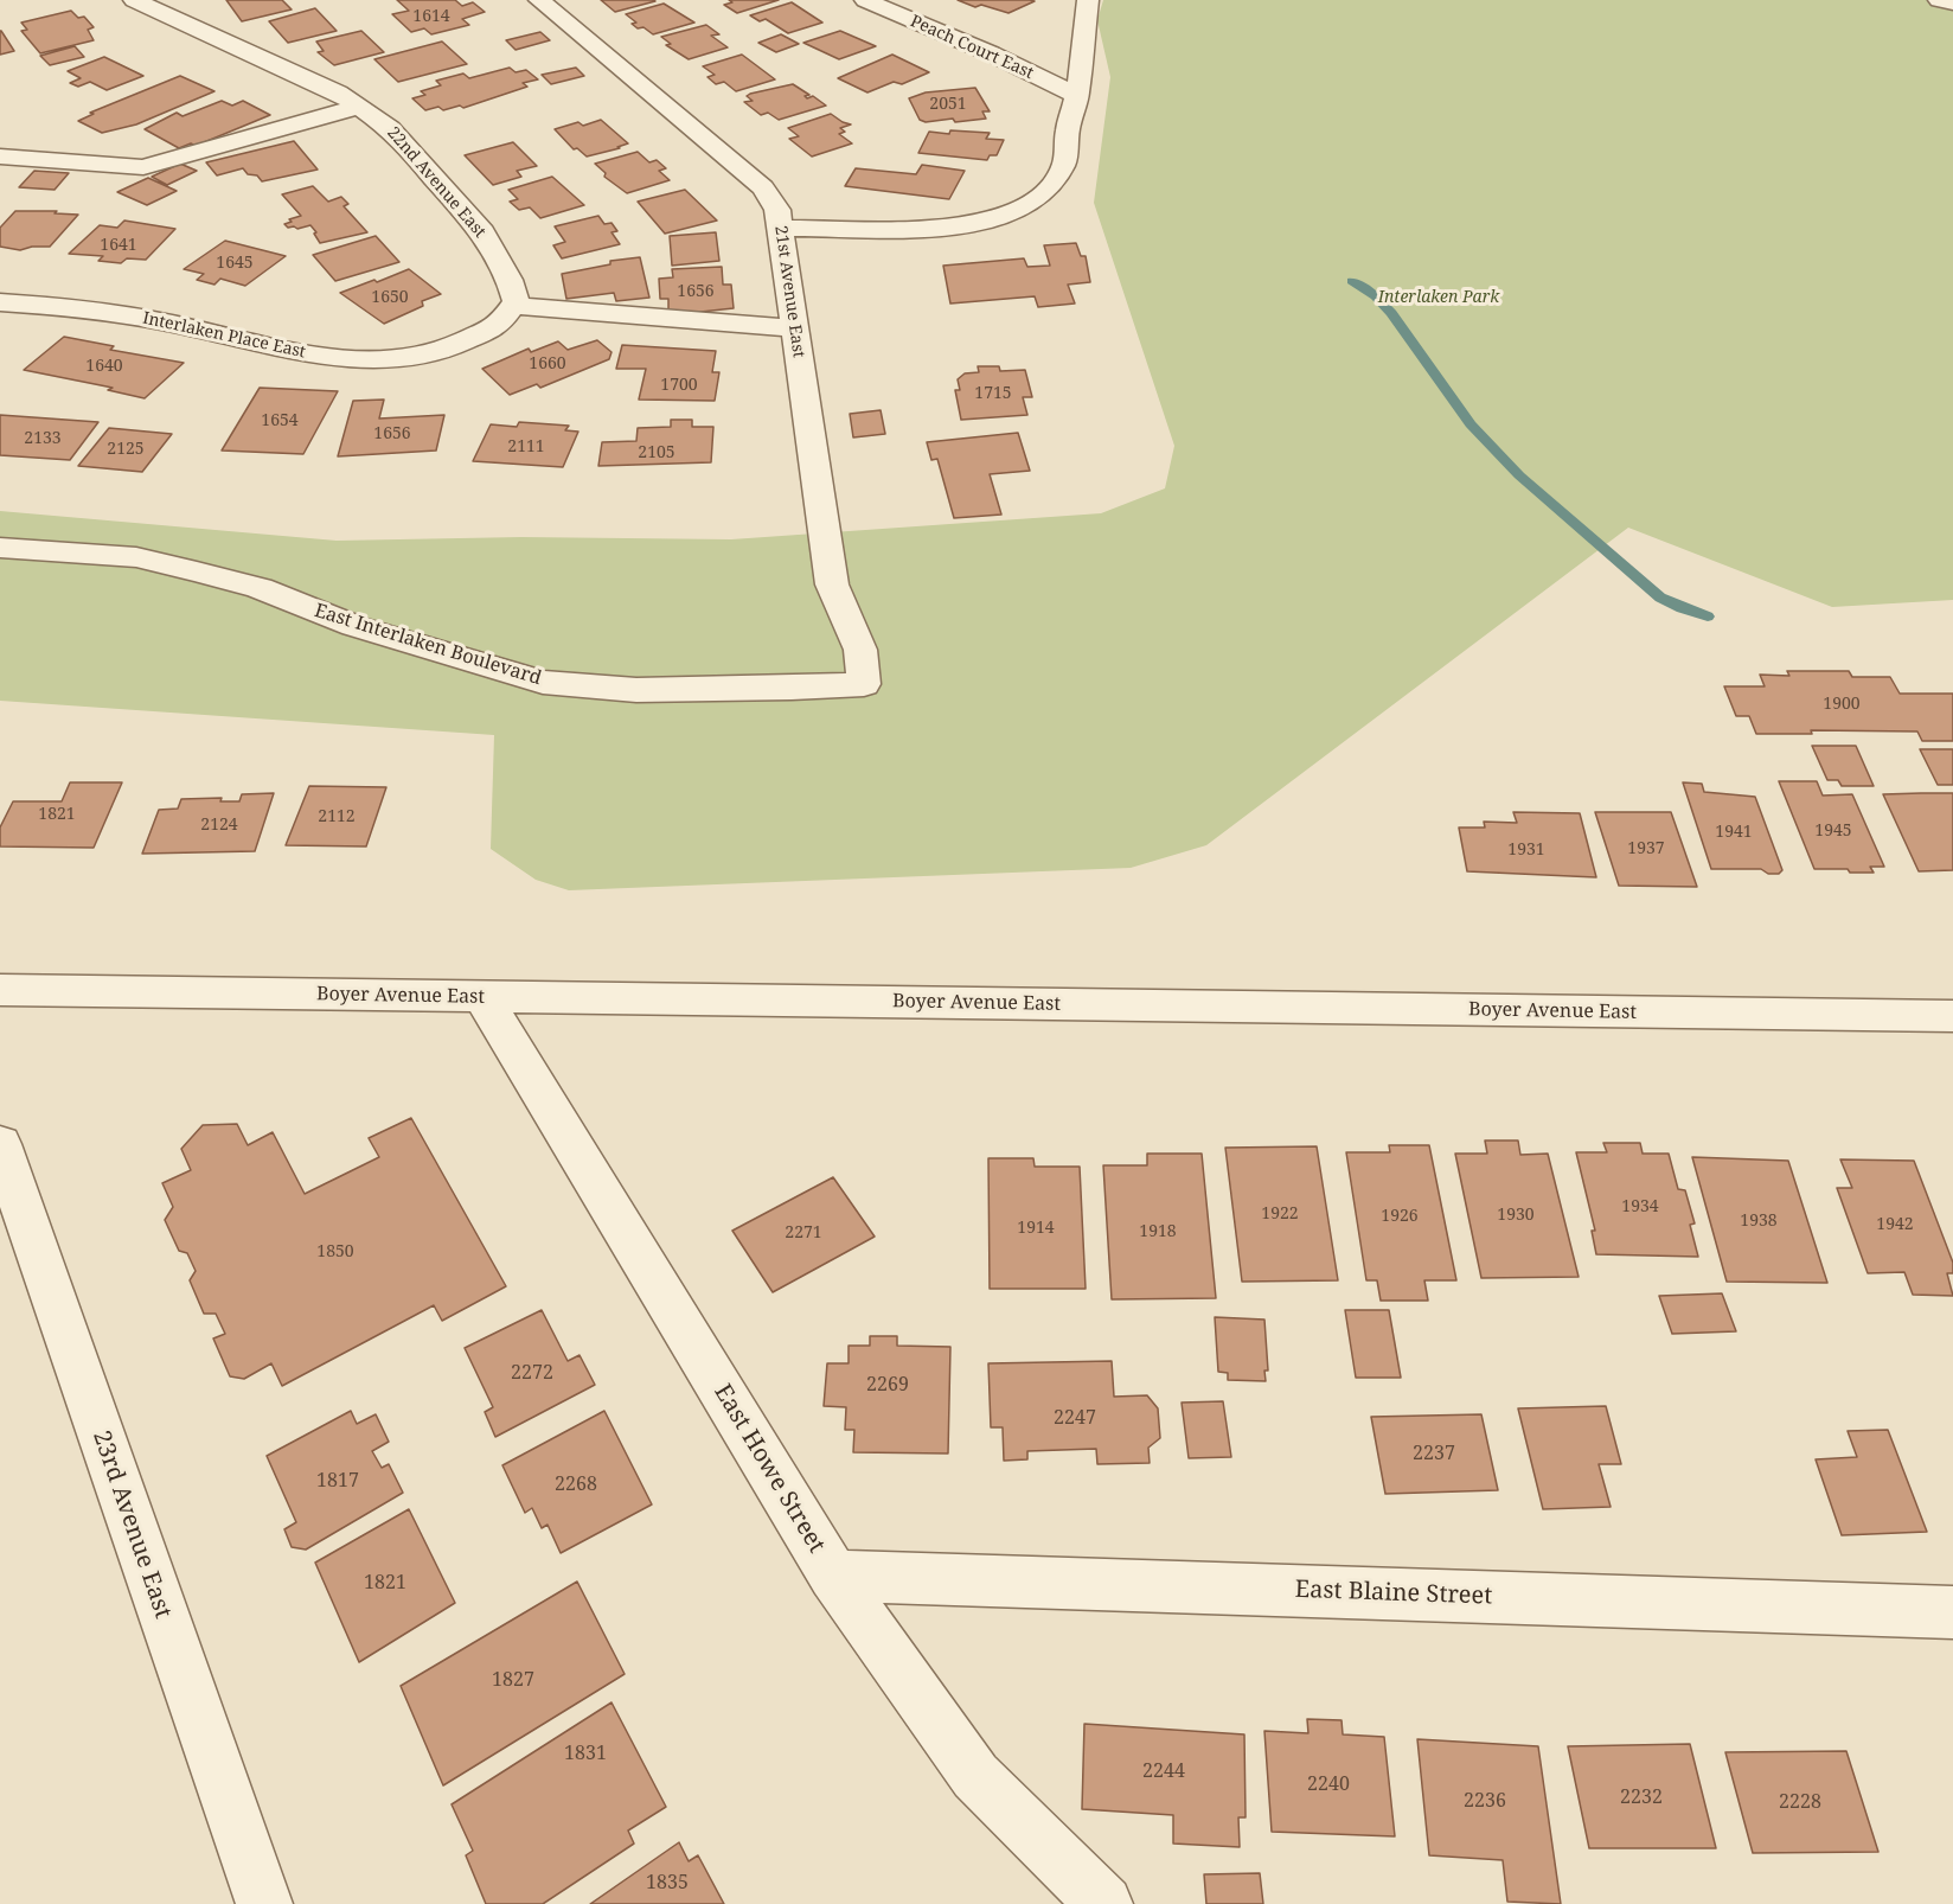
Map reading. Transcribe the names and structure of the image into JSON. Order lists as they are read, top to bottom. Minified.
{"streets":{"street":["Peach Court East","22nd Avenue East","21st Avenue East","Interlaken Place East","East Interlaken Boulevard","Boyer Avenue East","East Howe Street","23rd Avenue East","East Blaine Street"]},"crossings":[["22nd Avenue East","Interlaken Place East"],["21st Avenue East","East Interlaken Boulevard"],["Boyer Avenue East","East Howe Street"],["East Howe Street","East Blaine Street"]],"parks":["Interlaken Park"],"house_numbers":["1614","2051","1641","1645","1656","1650","1660","1640","1700","1715","1654","1656","2133","2111","2125","2105","1900","1821","2112","2124","1945","1941","1937","1931","1934","1922","1930","1926","1938","1942","1914","1918","2271","1850","2272","2269","2247","2237","1817","2268","1821","1827","1831","2244","2240","2232","2236","2228","1835"]}
